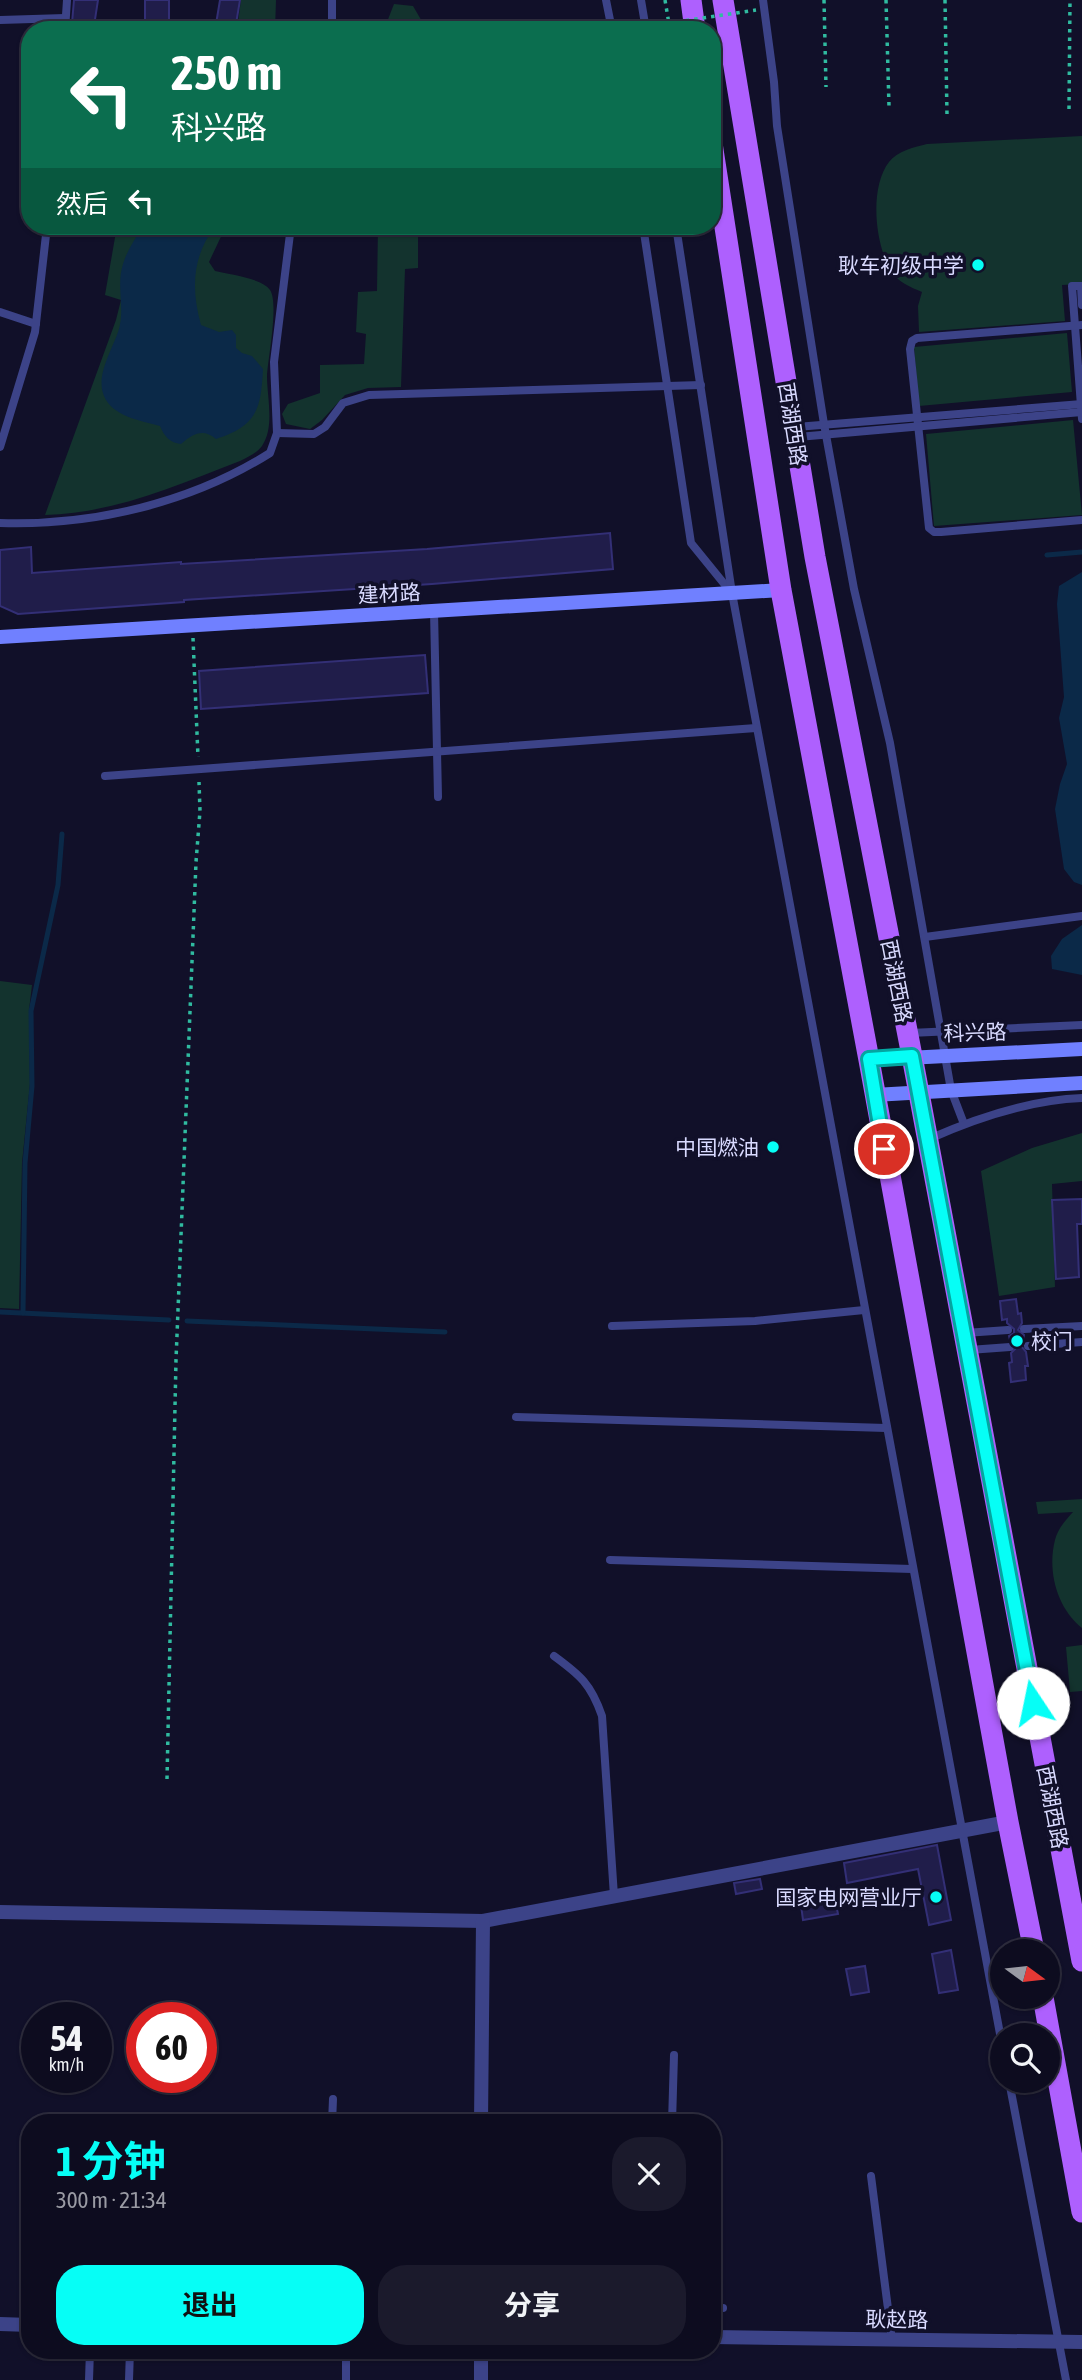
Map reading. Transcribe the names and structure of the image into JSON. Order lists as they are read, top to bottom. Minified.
{"streets":{"main road":["西湖西路"],"street":["建材路","科兴路","耿赵路"]},"crossings":[["西湖西路","建材路"],["西湖西路","科兴路"]],"places":["耿车初级中学","中国燃油","校门","国家电网营业厅"],"north":"right","page":{"turn":["250 m","科兴路"],"then":"然后","speed":"54 km/h","limit":"60","heading":["1 分钟","300 m · 21:34"],"buttons":["退出","分享"]}}
